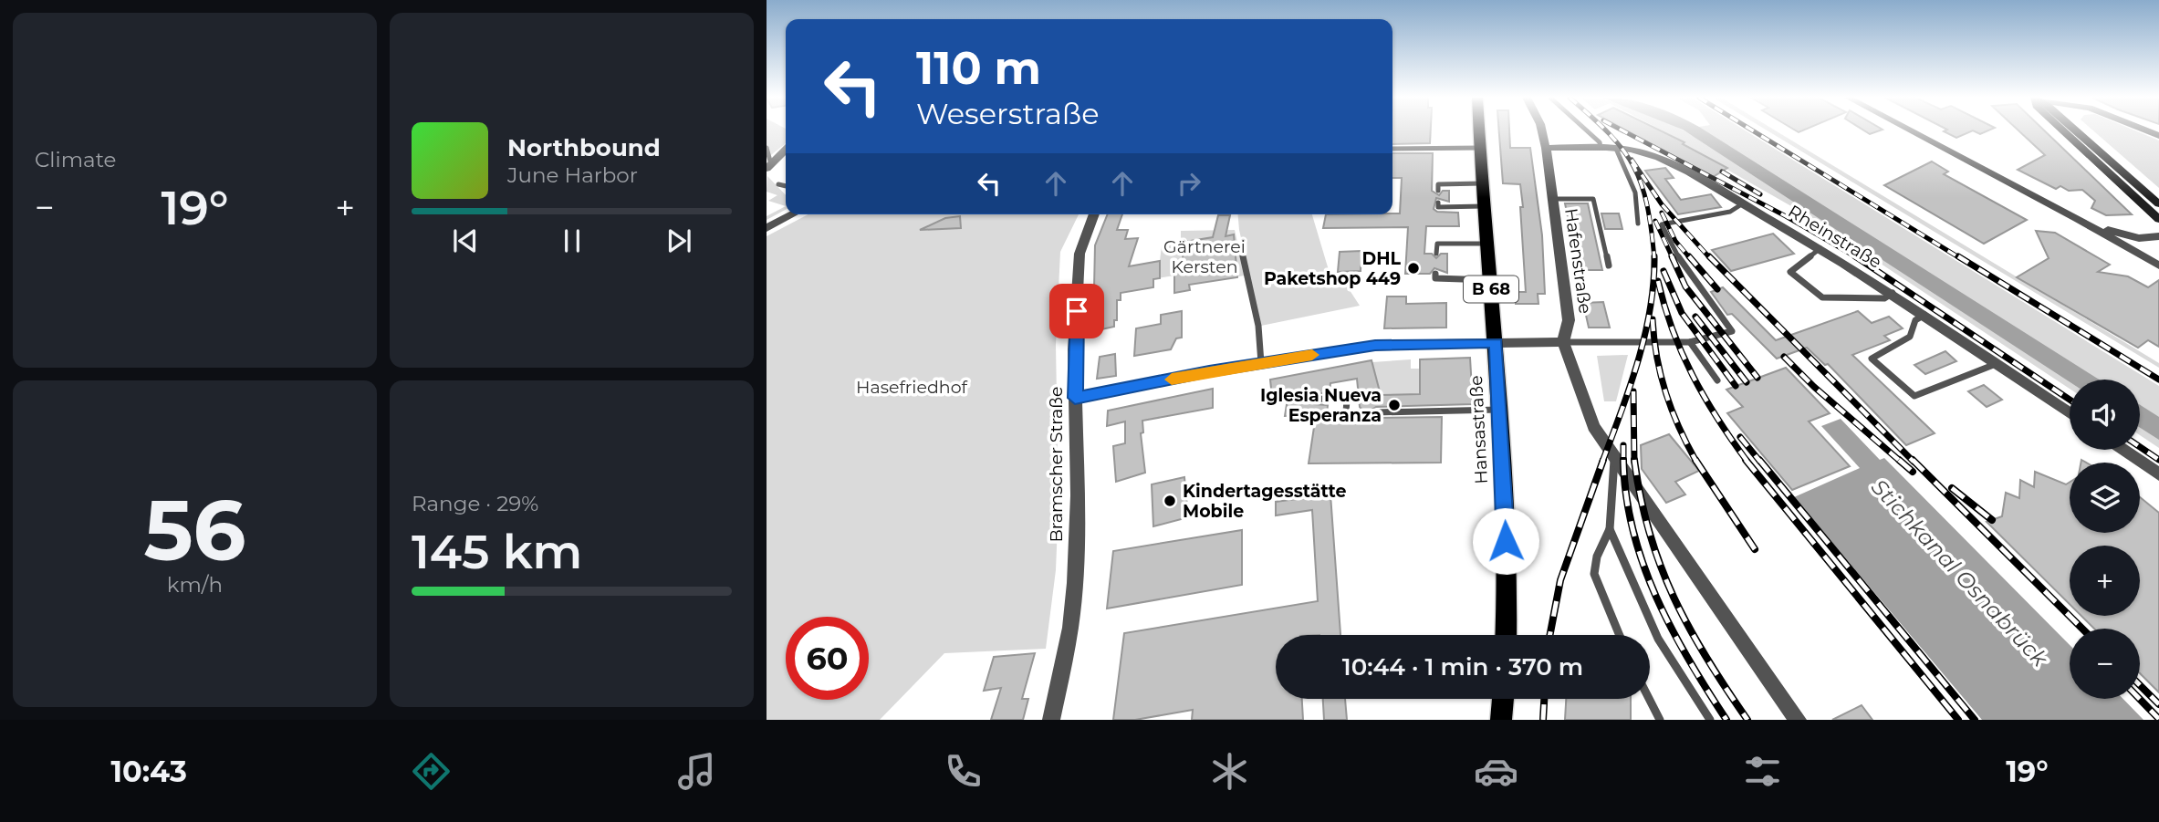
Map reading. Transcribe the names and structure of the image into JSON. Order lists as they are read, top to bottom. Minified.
{"streets":{"main road":["B 68","Hansastraße"],"street":["Rheinstraße","Hafenstraße","Bramscher Straße"]},"crossings":[["Rheinstraße","Hafenstraße"]],"water":["Stichkanal Osnabrück"],"parks":["Gärtnerei Kersten","Hasefriedhof"],"places":["DHL Paketshop 449","Iglesia Nueva Esperanza","Kindertagesstätte Mobile"],"page":{"tile":["Climate",["56","km/h"],["Range · 29%","145 km"]],"turn":["110 m","Weserstraße"],"song":["Northbound","June Harbor"],"heat":["−","19°","+"],"map_buttons":["+","−"],"limit":"60","trip":"10:44 · 1 min · 370 m","tabs":["10:43","19°"]}}
